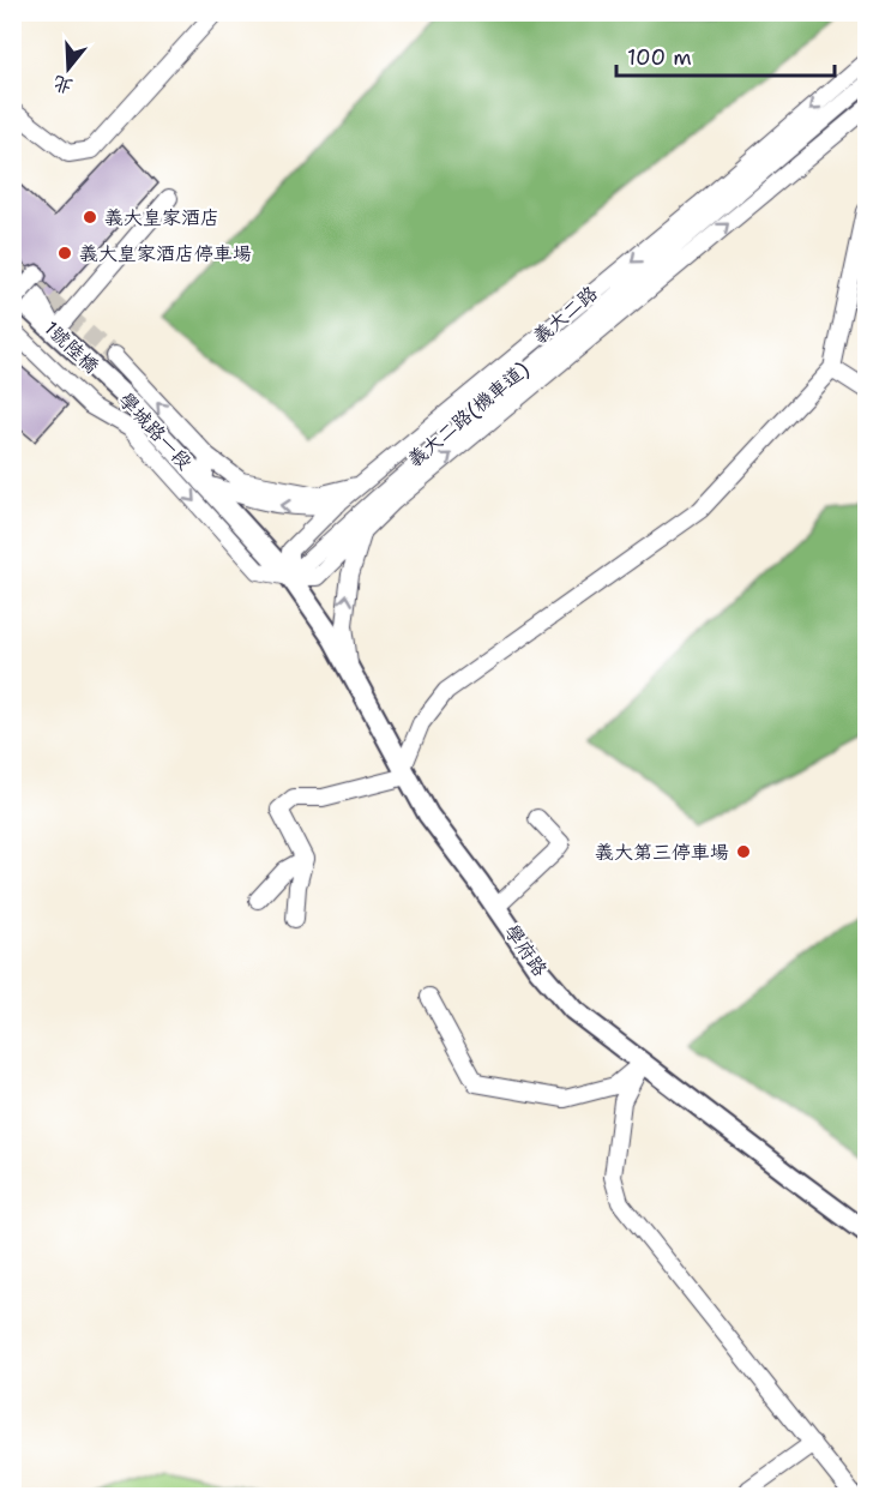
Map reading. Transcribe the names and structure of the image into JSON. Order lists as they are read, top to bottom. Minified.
{"streets":{"main road":["學城路一段","學府路"],"street":["義大二路","1號陸橋","義大二路(機車道)"]},"crossings":[["義大二路","義大二路(機車道)"],["義大二路","學城路一段"],["義大二路","學府路"],["1號陸橋","學城路一段"],["義大二路(機車道)","學城路一段"],["義大二路(機車道)","學府路"],["學城路一段","學府路"]],"places":["義大皇家酒店","義大皇家酒店停車場","義大第三停車場"],"scale_bar":"100 m","north":"bottom"}
